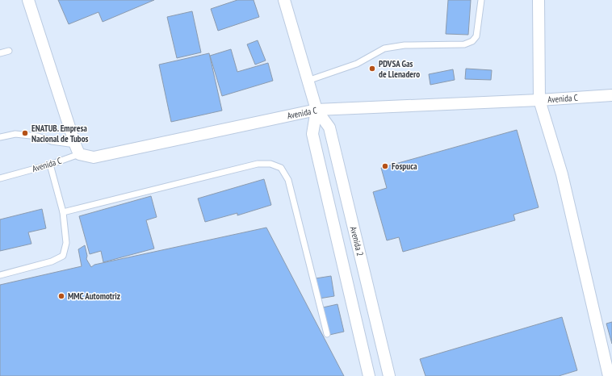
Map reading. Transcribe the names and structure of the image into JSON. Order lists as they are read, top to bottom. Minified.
{"streets":{"street":["Avenida C","Avenida 2"]},"crossings":[["Avenida C","Avenida 2"]],"places":["PDVSA Gas de Llenadero","ENATUB. Empresa Nacional de Tubos","Fospuca","MMC Automotriz"]}
